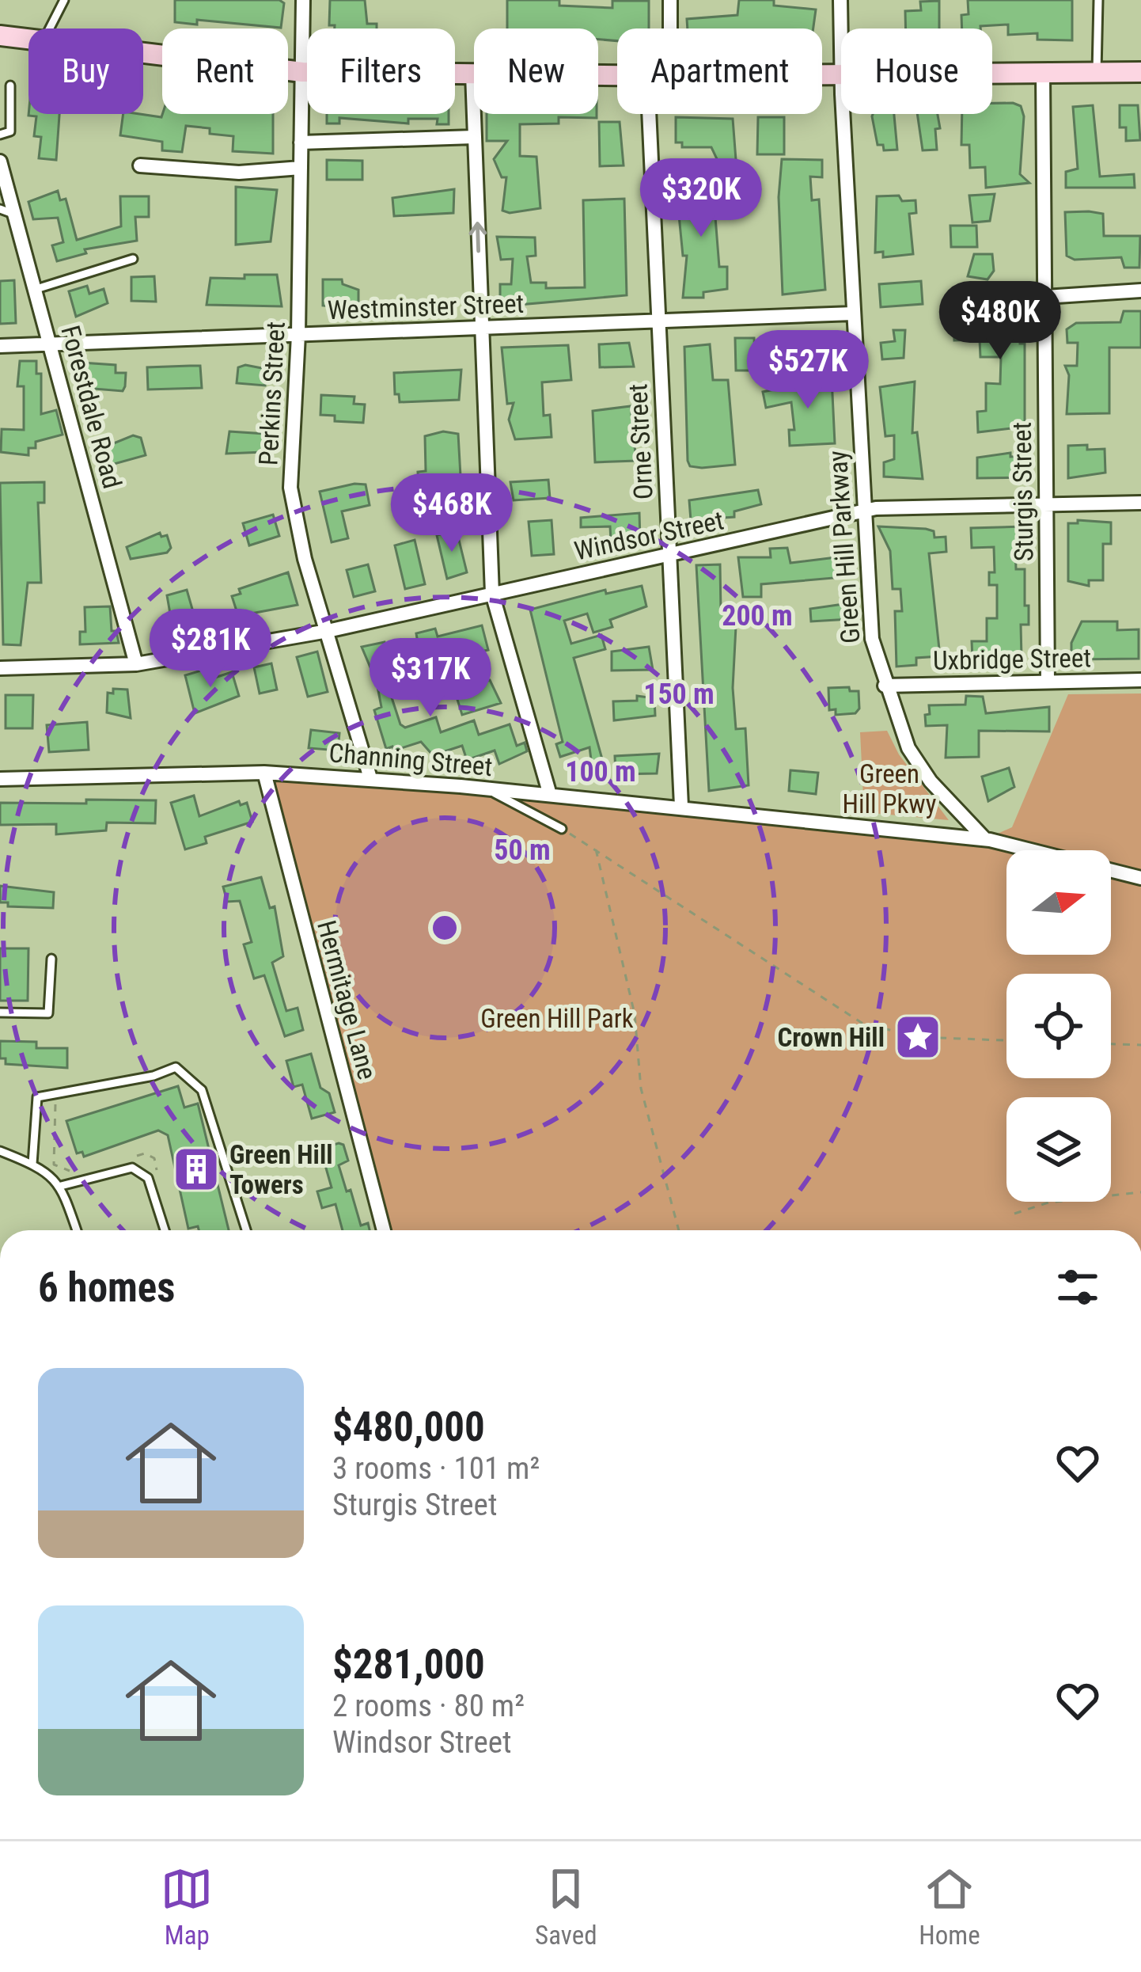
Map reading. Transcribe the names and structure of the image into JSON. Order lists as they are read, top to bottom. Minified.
{"streets":{"street":["Westminster Street","Perkins Street","Forestdale Road","Orne Street","Sturgis Street","Windsor Street","Green Hill Parkway","Uxbridge Street","Channing Street","Hermitage Lane"]},"crossings":[["Westminster Street","Perkins Street"],["Westminster Street","Forestdale Road"],["Westminster Street","Orne Street"],["Westminster Street","Green Hill Parkway"],["Perkins Street","Windsor Street"],["Perkins Street","Channing Street"],["Forestdale Road","Windsor Street"],["Orne Street","Windsor Street"],["Orne Street","Channing Street"],["Sturgis Street","Windsor Street"],["Sturgis Street","Uxbridge Street"],["Windsor Street","Green Hill Parkway"],["Green Hill Parkway","Uxbridge Street"],["Green Hill Parkway","Channing Street"],["Channing Street","Hermitage Lane"]],"parks":["Green Hill Pkwy","Green Hill Park"],"places":{"place":["Crown Hill"],"building":["Green Hill Towers"]},"north":"right","page":{"chip":["Buy","Rent","Filters","New","Apartment","House"],"price":["$320K","$480K","$527K","$468K","$281K","$317K"],"heading":"6 homes","list":[{"name":"$480,000","note":"3 rooms · 101 m² · Sturgis Street"},{"name":"$281,000","note":"2 rooms · 80 m² · Windsor Street"}],"tabs":["Map","Saved","Home"]},"rings":["200 m","150 m","100 m","50 m"]}
